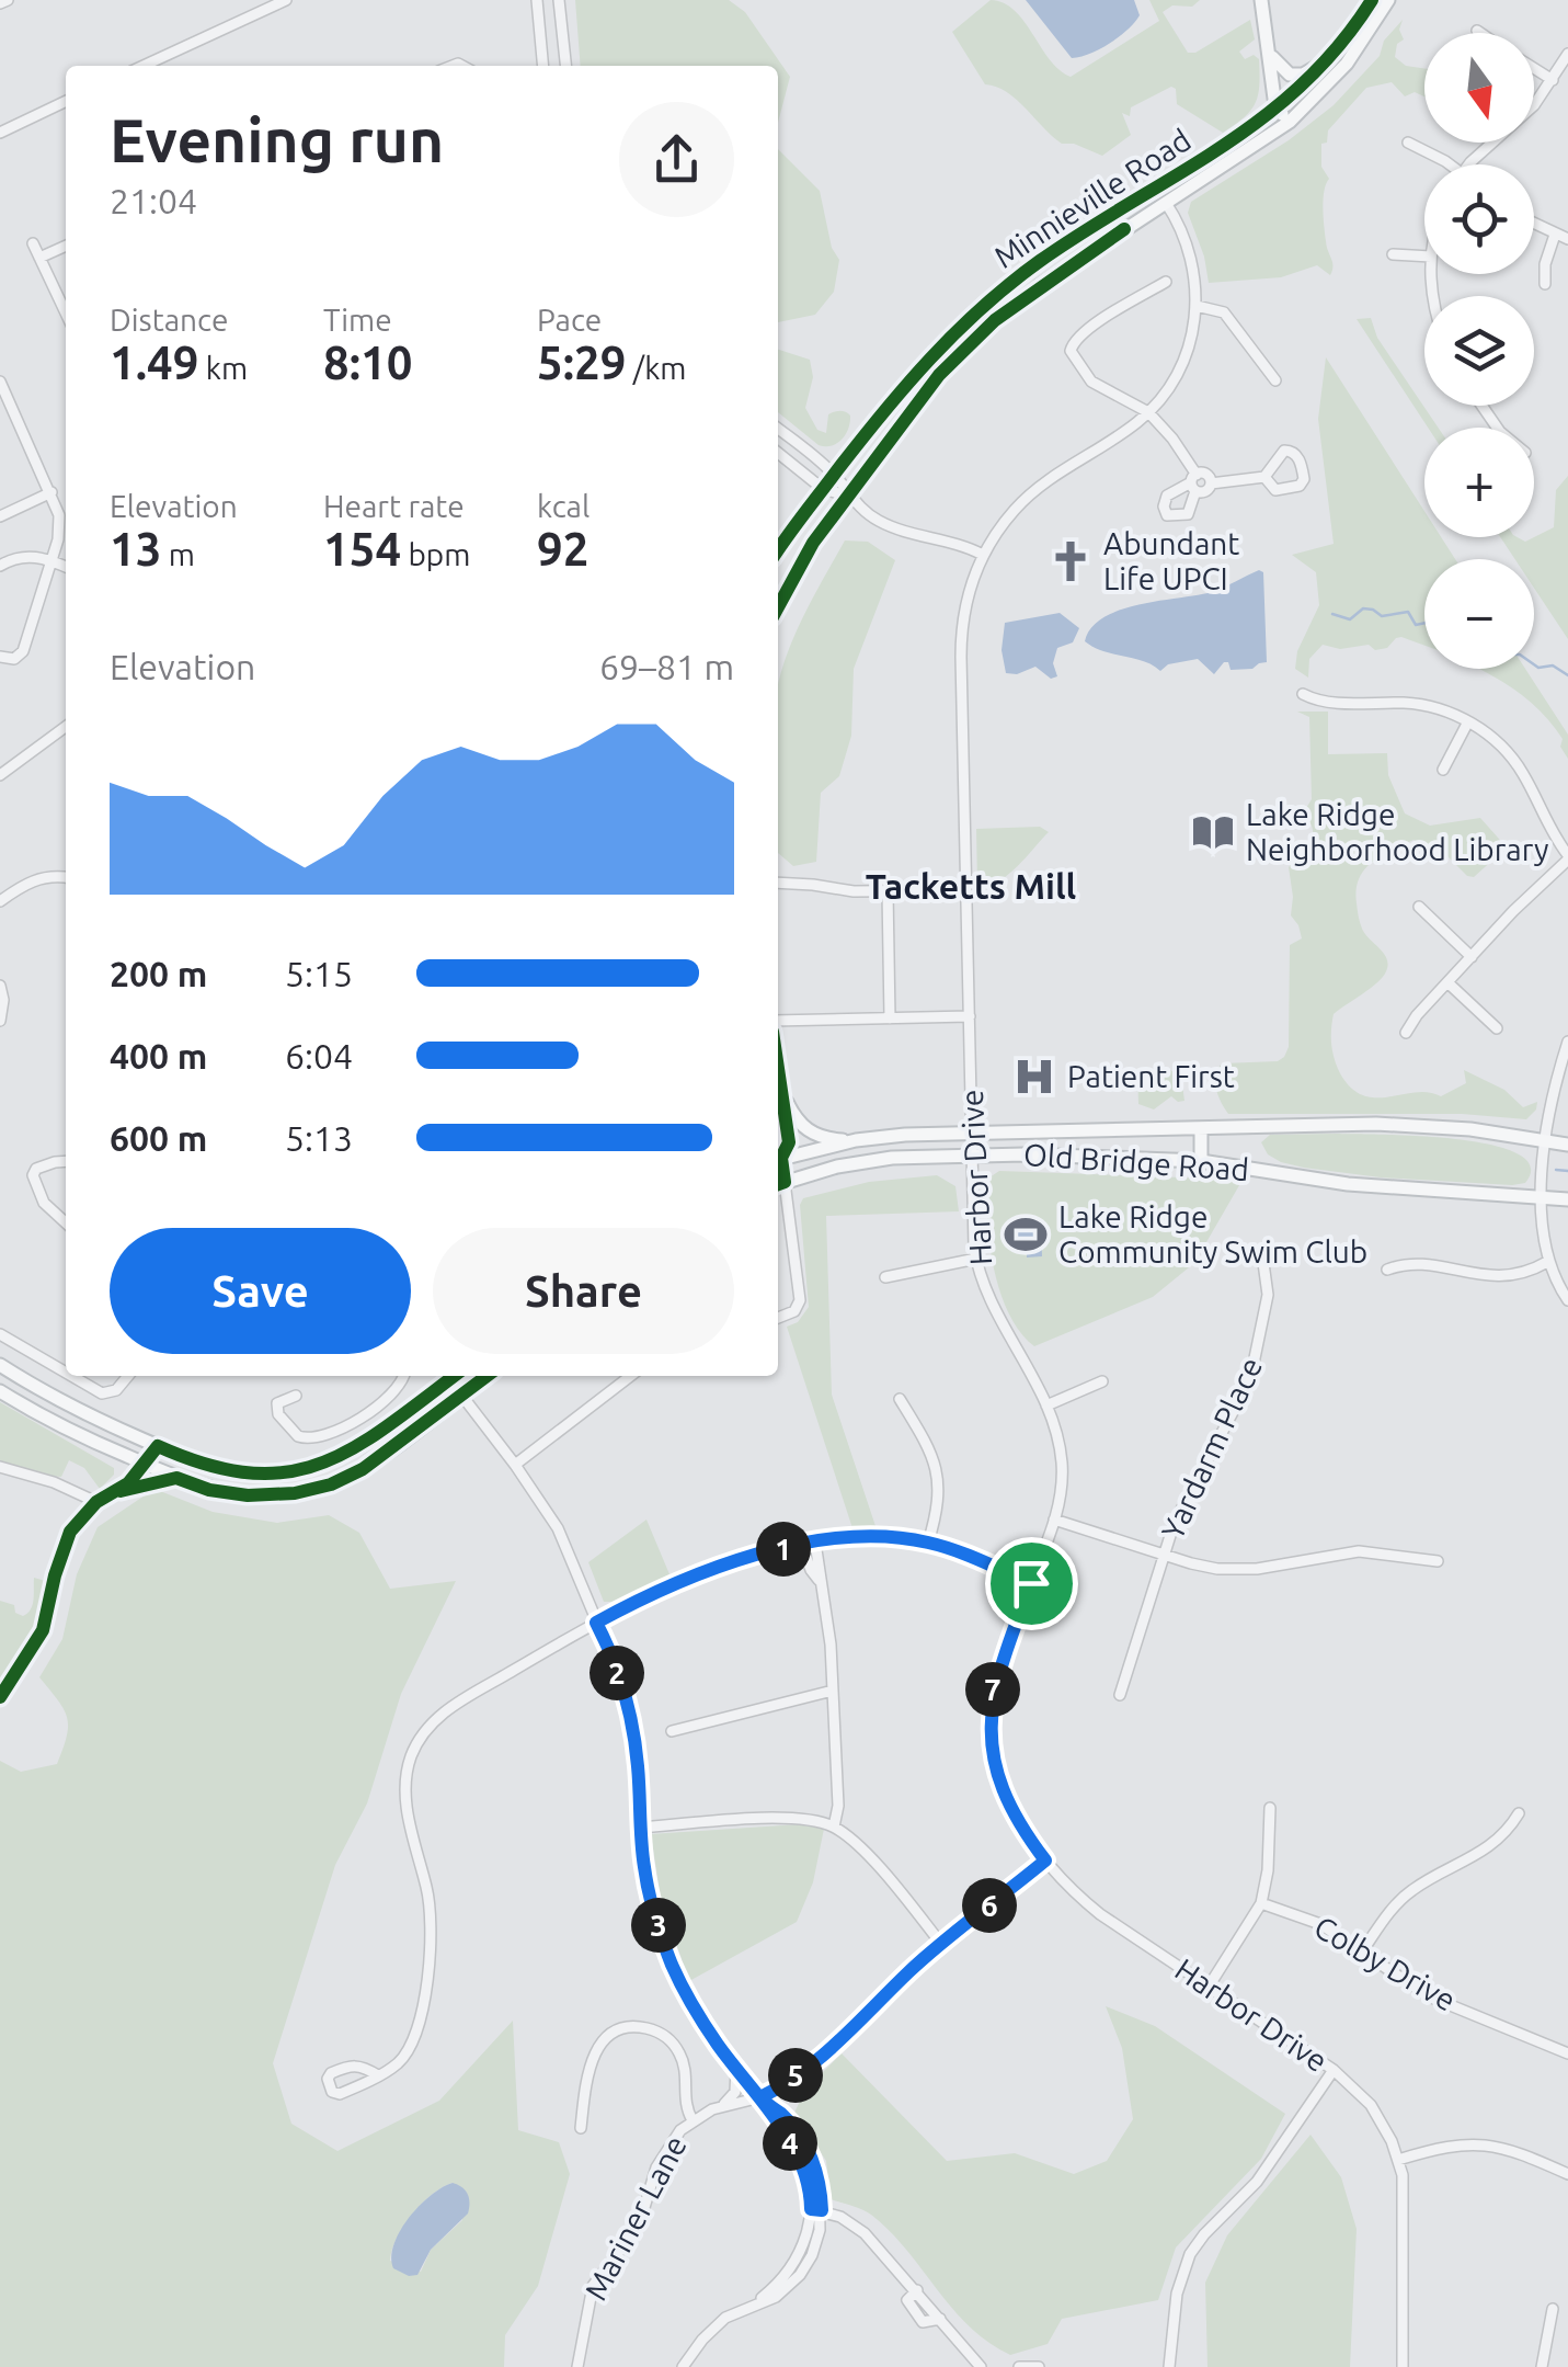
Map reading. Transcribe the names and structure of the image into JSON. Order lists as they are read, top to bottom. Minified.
{"streets":{"main road":["Minnieville Road","Old Bridge Road"],"street":["Harbor Drive","Yardarm Place","Colby Drive","Mariner Lane"]},"crossings":[["Minnieville Road","Harbor Drive"],["Old Bridge Road","Harbor Drive"],["Harbor Drive","Mariner Lane"]],"districts":["Tacketts Mill"],"places":{"church":["Abundant Life UPCI"],"library":["Lake Ridge Neighborhood Library"],"hospital":["Patient First"],"sports":["Lake Ridge Community Swim Club"]},"north":"bottom","page":{"map_buttons":["+","−"],"heading":["Evening run","21:04"],"stats":[["Distance","1.49 km"],["Time","8:10"],["Pace","5:29 /km"],["Elevation","13 m"],["Heart rate","154 bpm"],["kcal","92"]],"chart":["Elevation","69–81 m"],"list":[{"name":"200 m","note":"5:15"},{"name":"400 m","note":"6:04"},{"name":"600 m","note":"5:13"}],"buttons":["Save","Share"],"pins":["1","2","7","6","3","5","4"]}}
